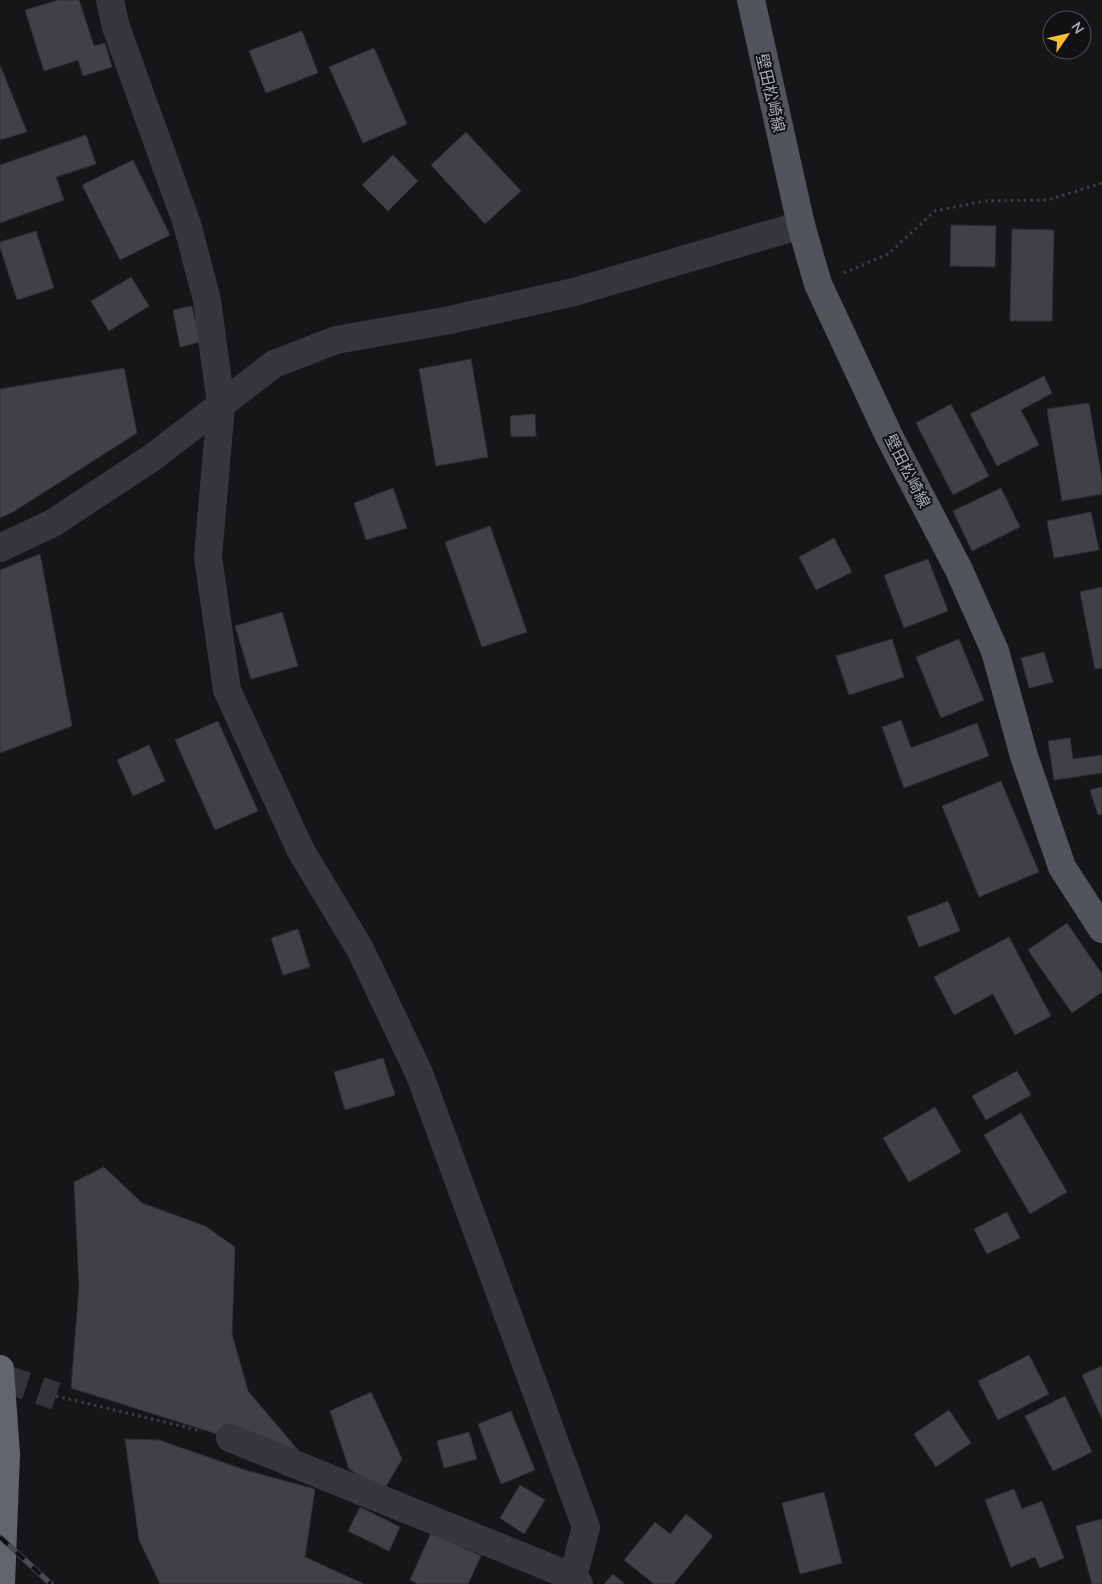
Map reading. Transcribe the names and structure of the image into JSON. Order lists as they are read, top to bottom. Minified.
{"streets":{"main road":["壁田松崎線"]},"north":"top right"}
